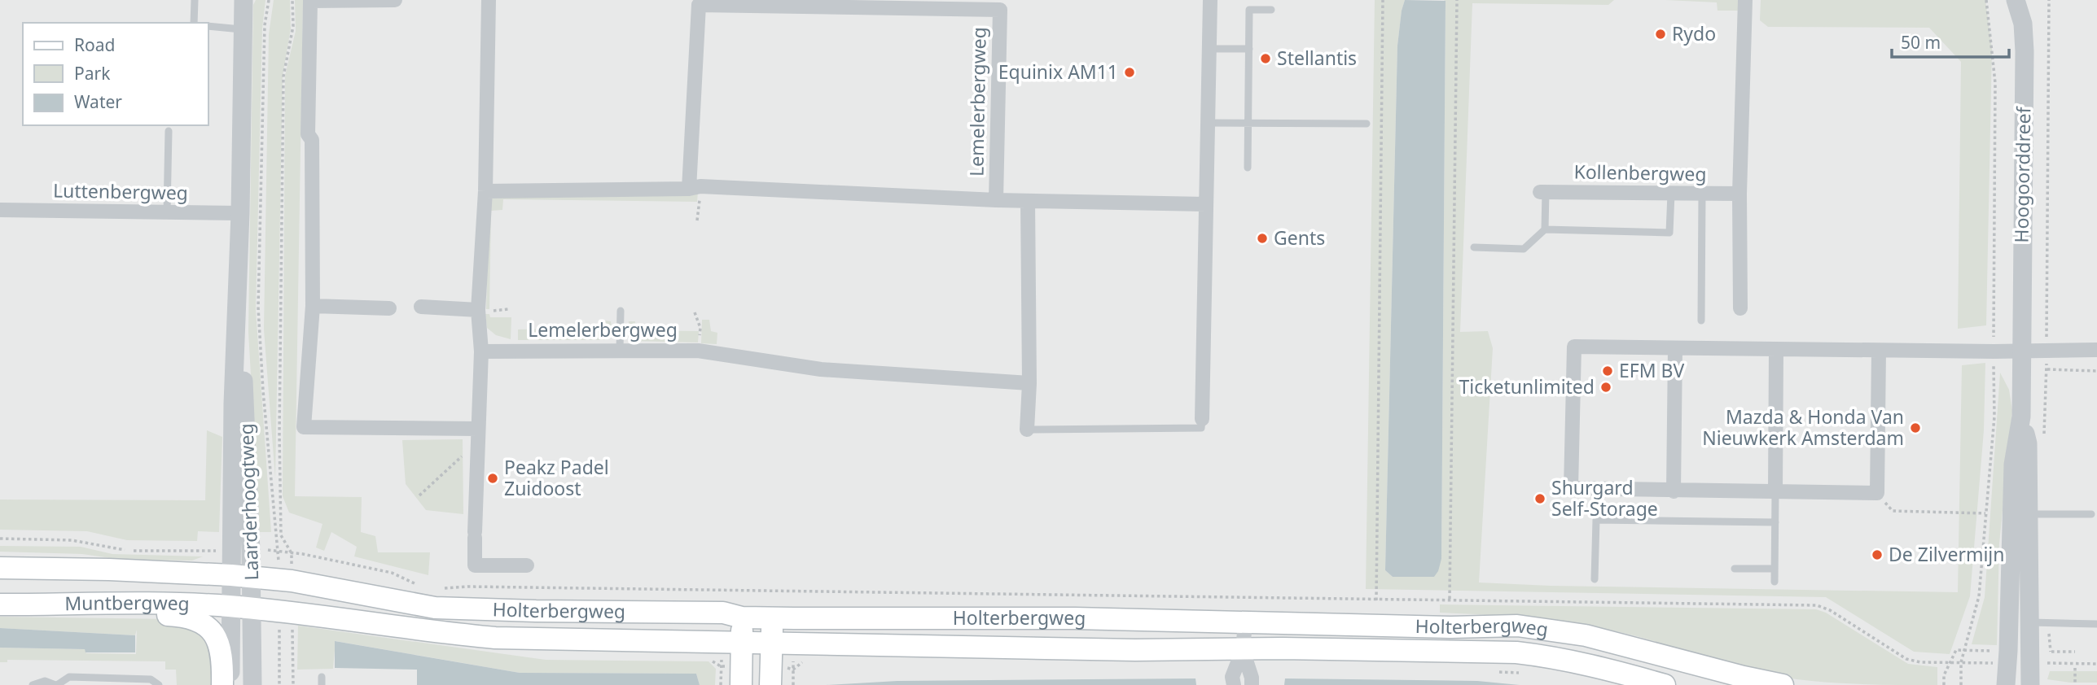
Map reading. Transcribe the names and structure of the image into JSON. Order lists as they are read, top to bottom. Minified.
{"streets":{"main road":["Muntbergweg","Holterbergweg"],"street":["Lemelerbergweg","Kollenbergweg","Hoogoorddreef","Luttenbergweg","Laarderhoogtweg"]},"crossings":[["Luttenbergweg","Laarderhoogtweg"],["Laarderhoogtweg","Muntbergweg"],["Laarderhoogtweg","Holterbergweg"],["Muntbergweg","Holterbergweg"]],"places":["Rydo","Stellantis","Equinix AM11","Gents","EFM BV","Ticketunlimited","Mazda & Honda Van Nieuwkerk Amsterdam","Peakz Padel Zuidoost","Shurgard Self-Storage","De Zilvermijn"],"legend":["Road","Park","Water"],"scale_bar":"50 m"}
